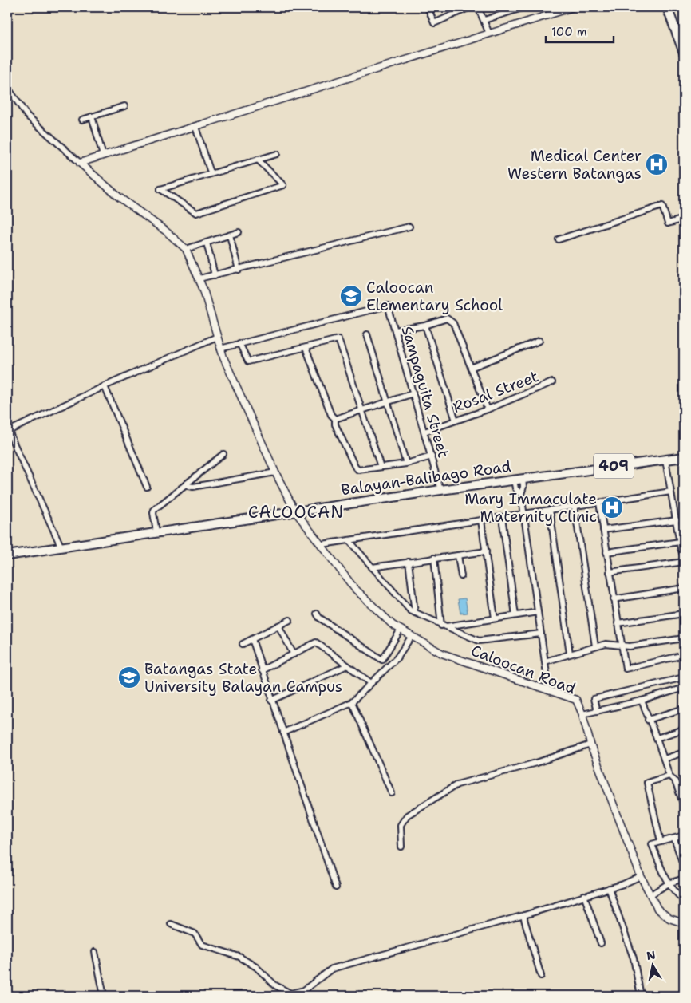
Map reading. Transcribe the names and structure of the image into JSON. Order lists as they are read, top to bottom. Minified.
{"streets":{"main road":["409","Balayan-Balibago Road"],"street":["Sampaguita Street","Rosal Street","Caloocan Road"]},"crossings":[["Sampaguita Street","Rosal Street"],["Sampaguita Street","Balayan-Balibago Road"],["Sampaguita Street","Caloocan Road"],["Balayan-Balibago Road","Caloocan Road"]],"districts":["CALOOCAN"],"places":{"hospital":["Medical Center Western Batangas","Mary Immaculate Maternity Clinic"],"school or university":["Caloocan Elementary School","Batangas State University Balayan Campus"]},"scale_bar":"100 m","north":"top"}
